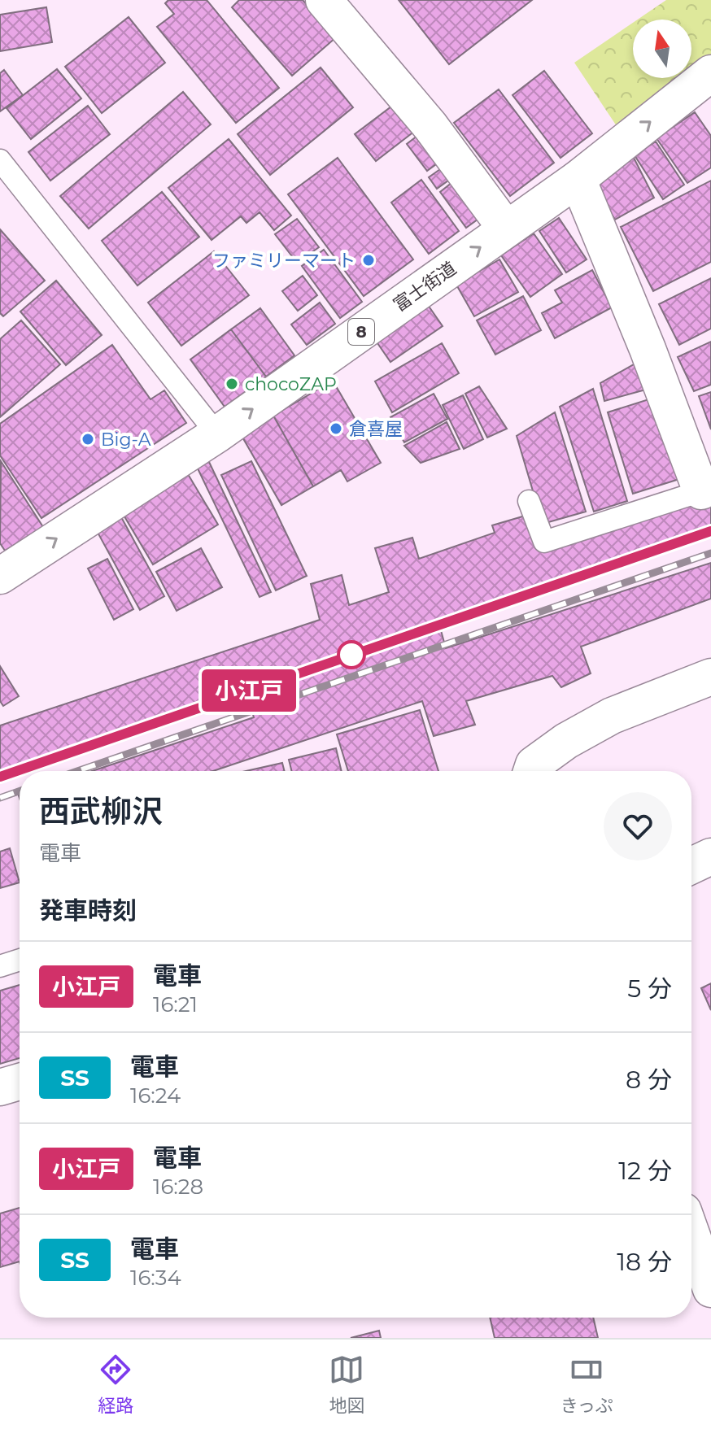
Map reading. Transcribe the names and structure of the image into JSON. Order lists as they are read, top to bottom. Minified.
{"streets":{"street":["富士街道","8"]},"one_way":["富士街道"],"places":["ファミリーマート","chocoZAP","倉喜屋","Big-A"],"north":"top","page":{"on_map":"小江戸","heading":[["西武柳沢","電車"],"発車時刻"],"list":[{"mark":"小江戸","name":"電車","note":"16:21","value":"5 分"},{"mark":"SS","name":"電車","note":"16:24","value":"8 分"},{"mark":"小江戸","name":"電車","note":"16:28","value":"12 分"},{"mark":"SS","name":"電車","note":"16:34","value":"18 分"}],"tabs":["経路","地図","きっぷ"]}}
